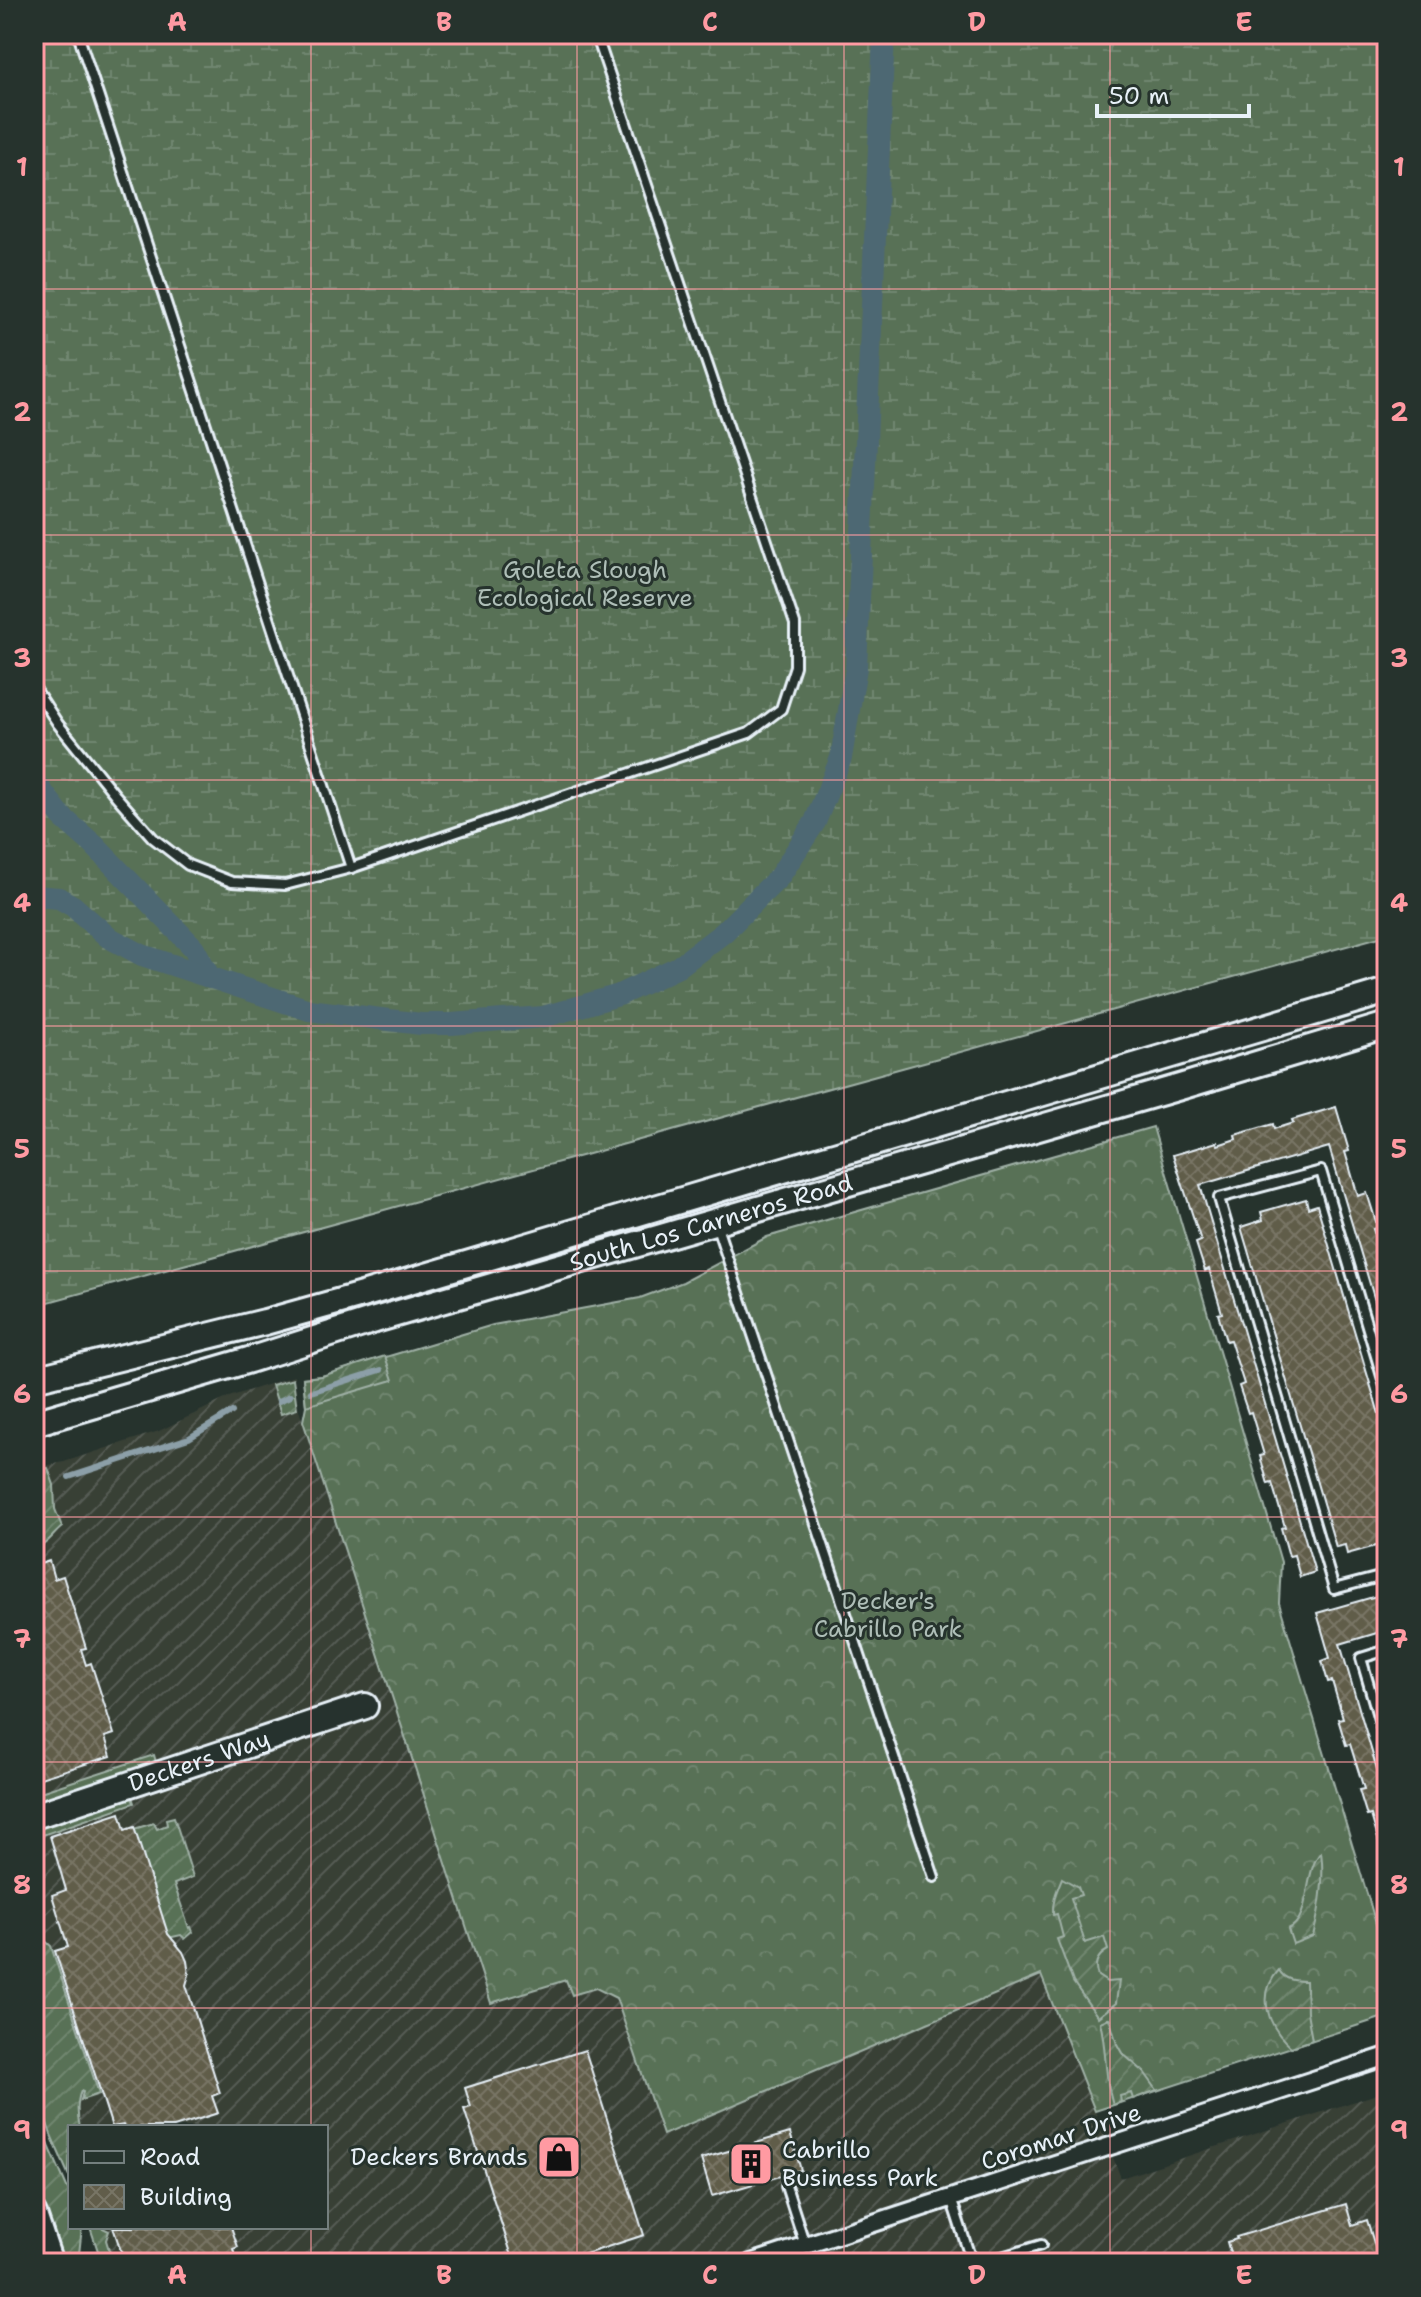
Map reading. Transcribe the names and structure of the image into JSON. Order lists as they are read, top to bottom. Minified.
{"streets":{"main road":["South Los Carneros Road","Deckers Way"],"street":["Coromar Drive"]},"parks":["Goleta Slough Ecological Reserve","Decker's Cabrillo Park"],"places":{"shop":["Deckers Brands"],"building":["Cabrillo Business Park"]},"legend":["Road","Building"],"scale_bar":"50 m","grid":{"columns":["A","B","C","D","E"],"rows":["1","2","3","4","5","6","7","8","9"]}}
